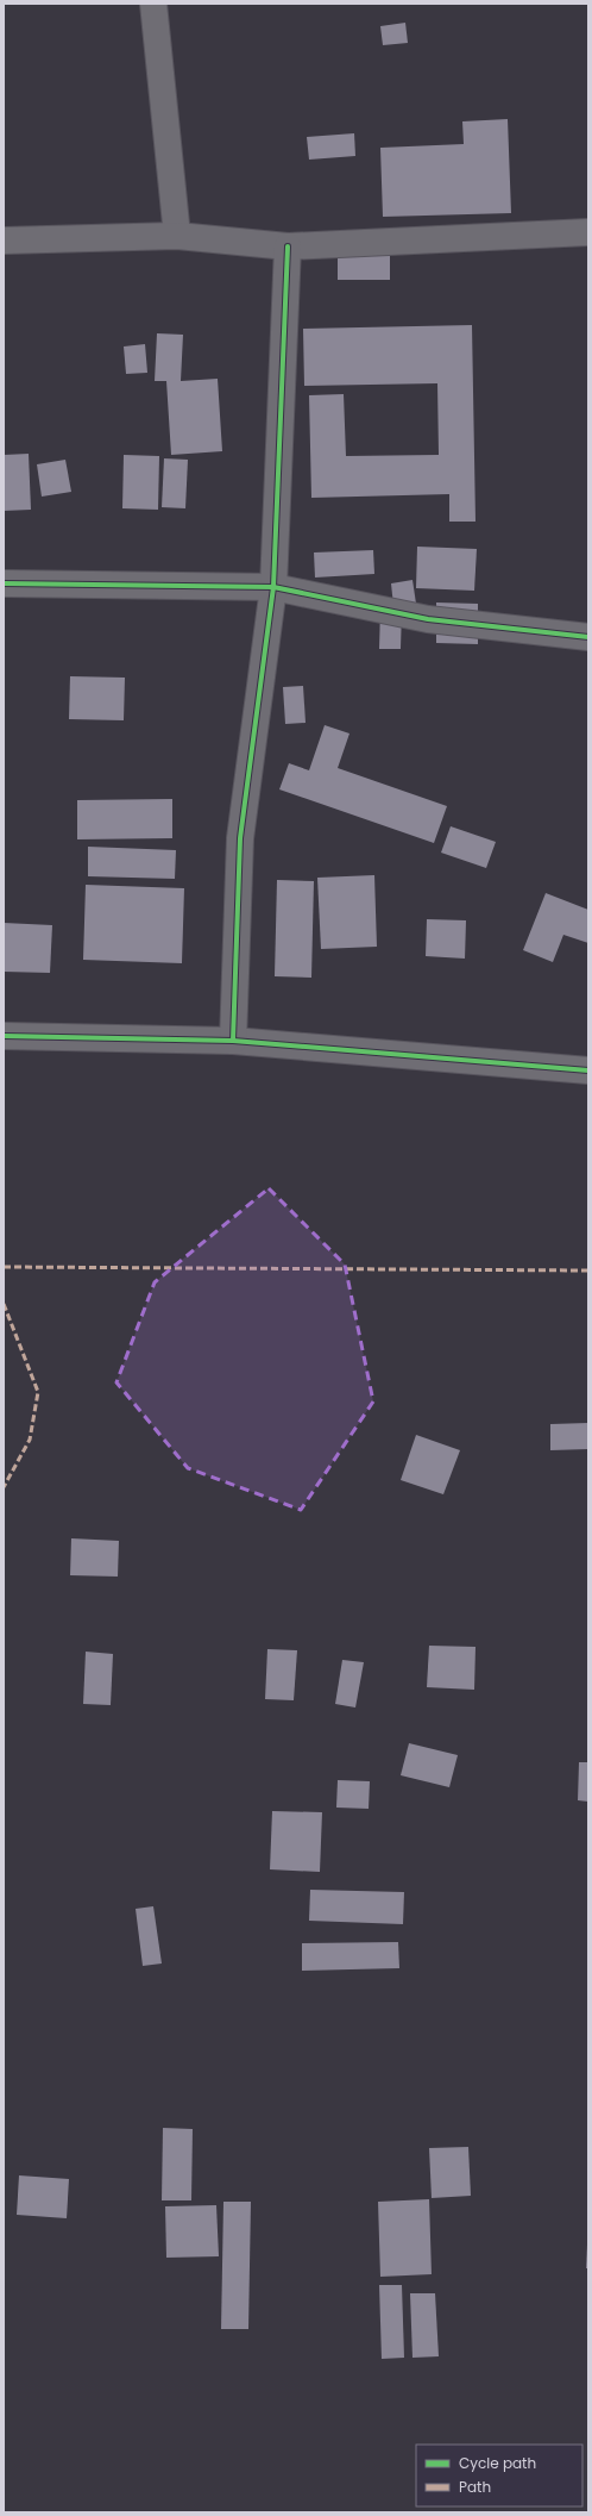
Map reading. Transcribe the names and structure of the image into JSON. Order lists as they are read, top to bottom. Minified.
{"legend":["Cycle path","Path"]}
